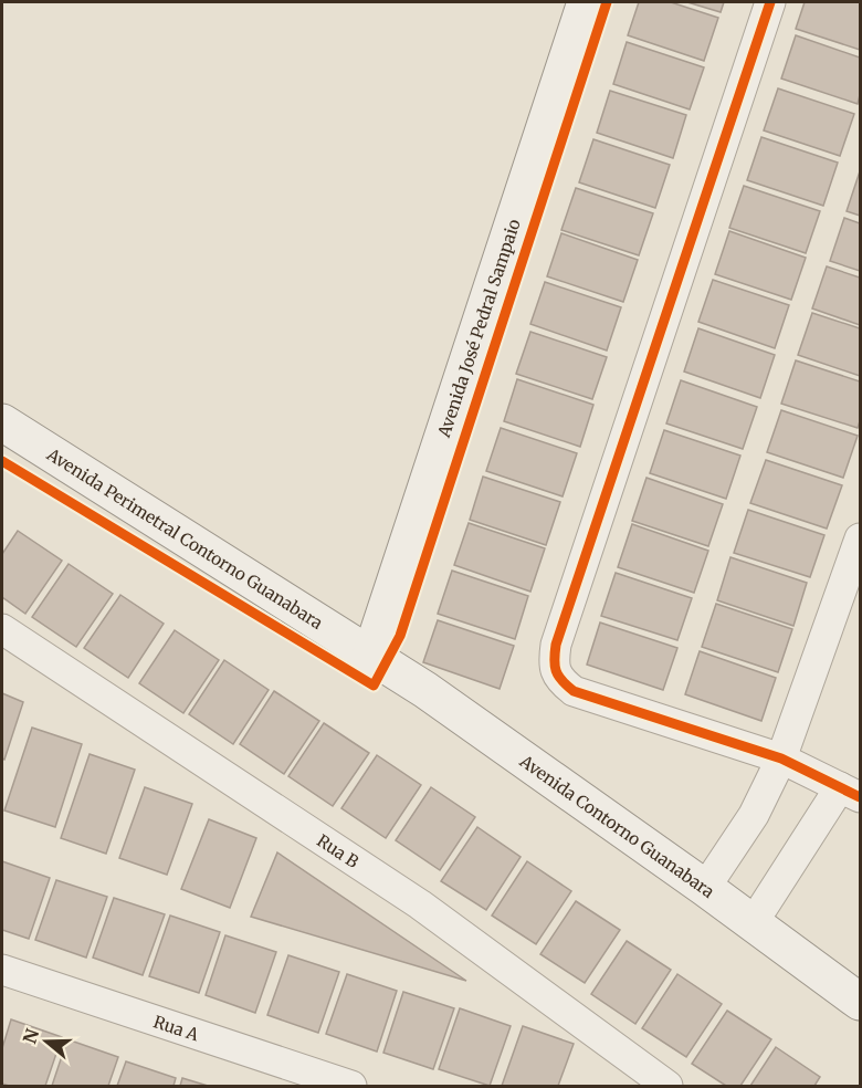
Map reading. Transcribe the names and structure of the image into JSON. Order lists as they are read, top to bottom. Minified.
{"streets":{"main road":["Avenida José Pedral Sampaio","Avenida Perimetral Contorno Guanabara","Avenida Contorno Guanabara"],"street":["Rua B","Rua A"]},"crossings":[["Avenida José Pedral Sampaio","Avenida Perimetral Contorno Guanabara"],["Avenida José Pedral Sampaio","Avenida Contorno Guanabara"],["Avenida Perimetral Contorno Guanabara","Avenida Contorno Guanabara"]],"north":"left"}
